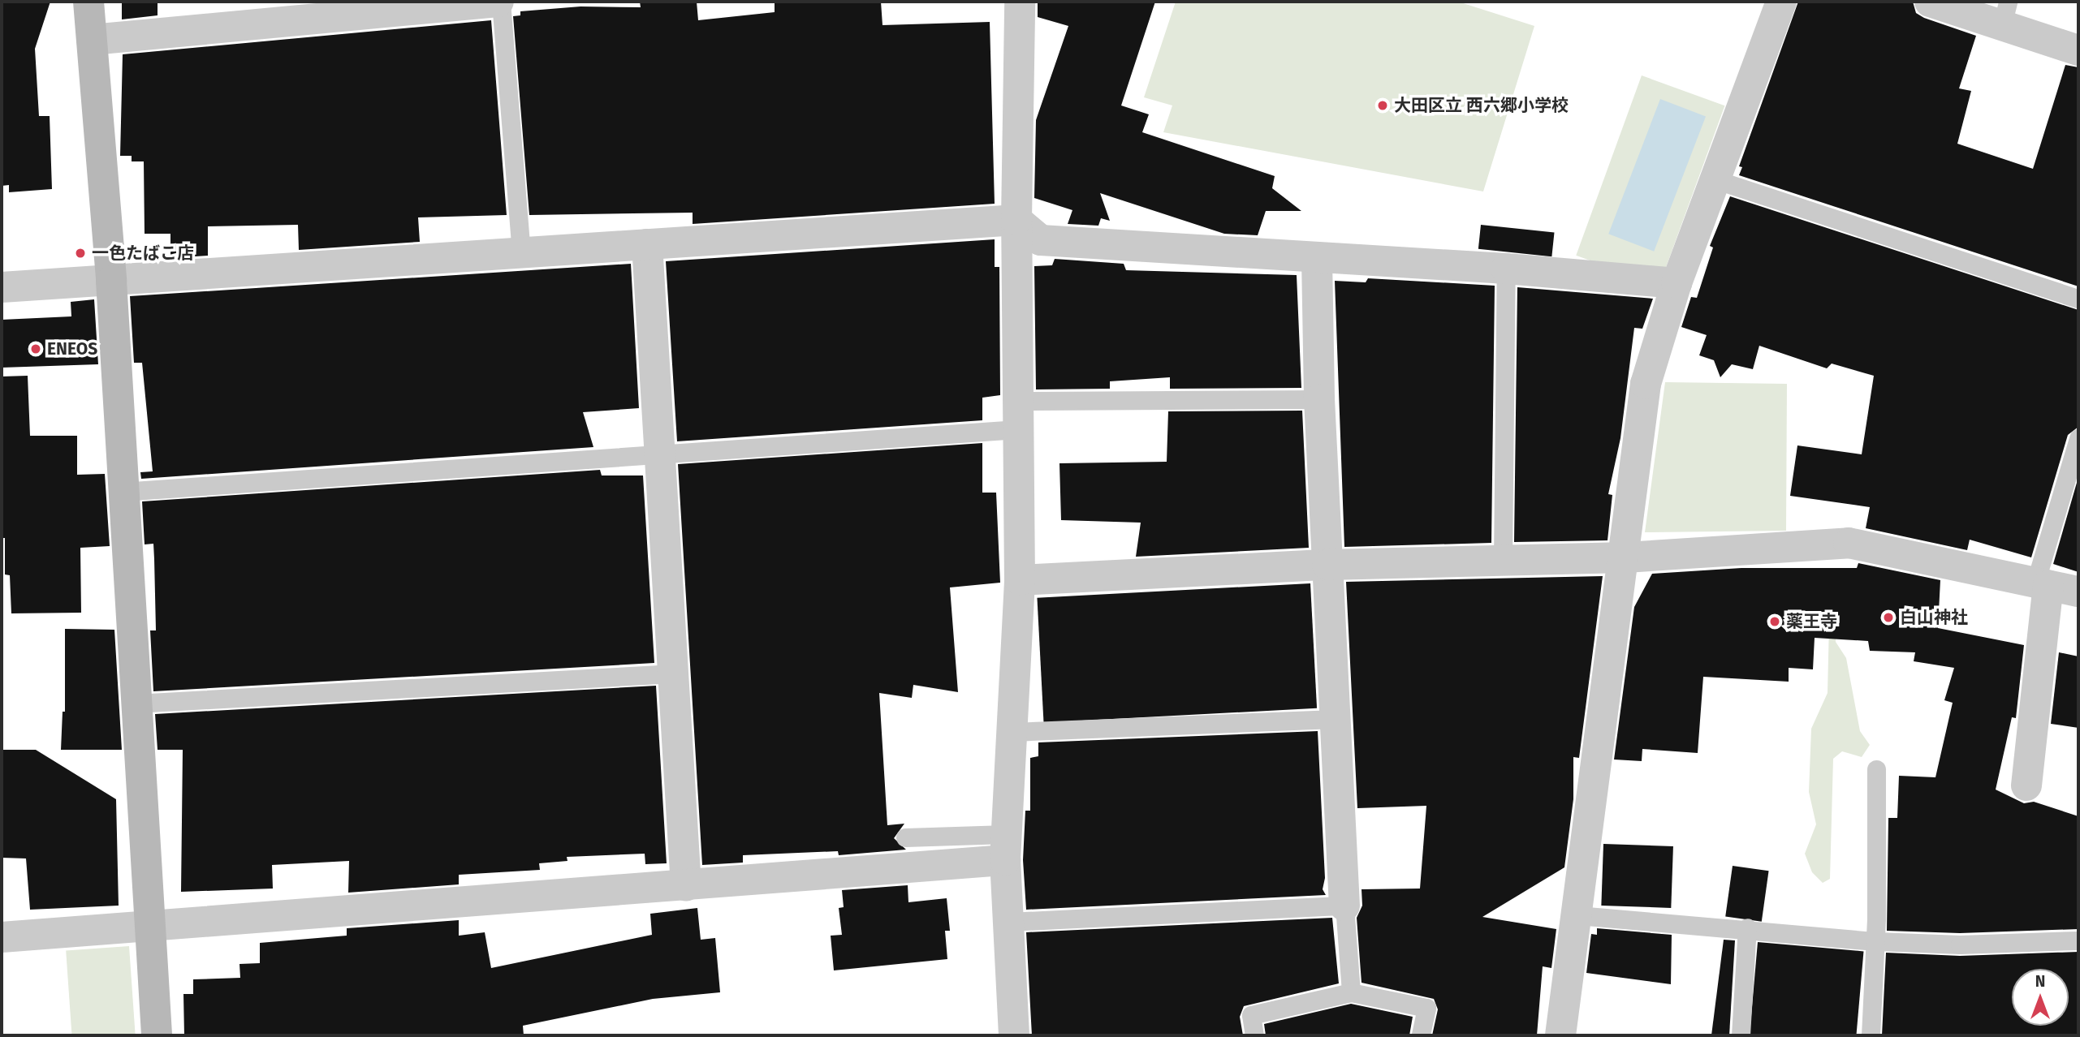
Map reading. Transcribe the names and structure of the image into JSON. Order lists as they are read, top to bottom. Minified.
{"places":["大田区立 西六郷小学校","一色たばこ店","ENEOS","白山神社","薬王寺"],"north":"top"}
